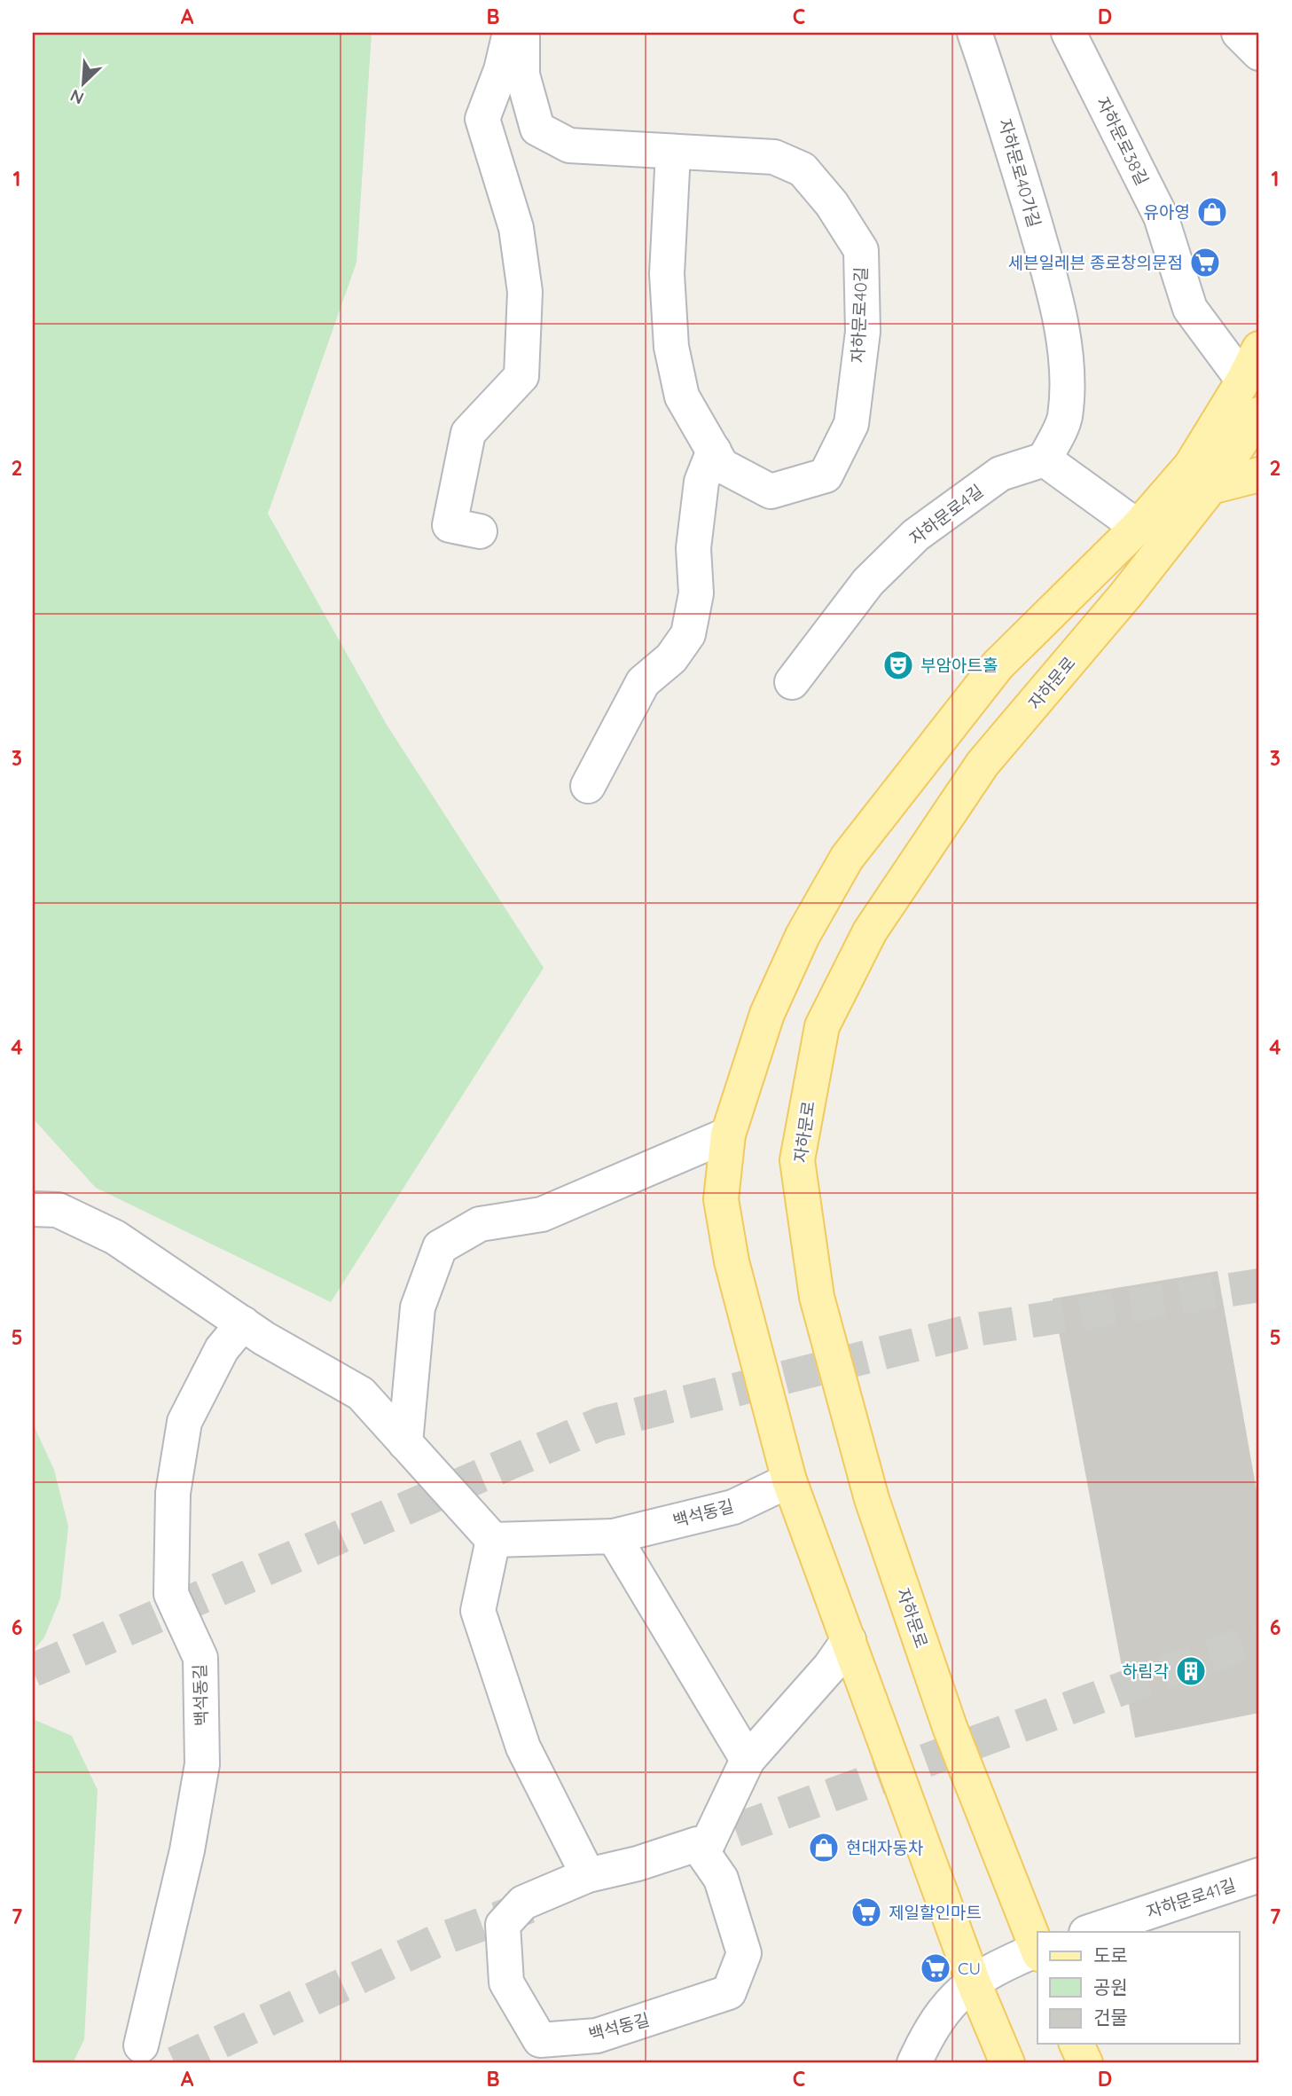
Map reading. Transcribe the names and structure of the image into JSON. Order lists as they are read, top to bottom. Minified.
{"streets":{"main road":["자하문로"],"street":["자하문로38길","자하문로40가길","자하문로40길","자하문로4길","백석동길","자하문로41길"]},"crossings":[["자하문로40가길","자하문로4길"]],"places":{"shop":["유아영","현대자동차"],"supermarket":["세븐일레븐 종로창의문점","제일할인마트","CU"],"theatre":["부암아트홀"],"building":["하림각"]},"legend":["도로","공원","건물"],"north":"bottom left","grid":{"columns":["A","B","C","D"],"rows":["1","2","3","4","5","6","7"]}}
